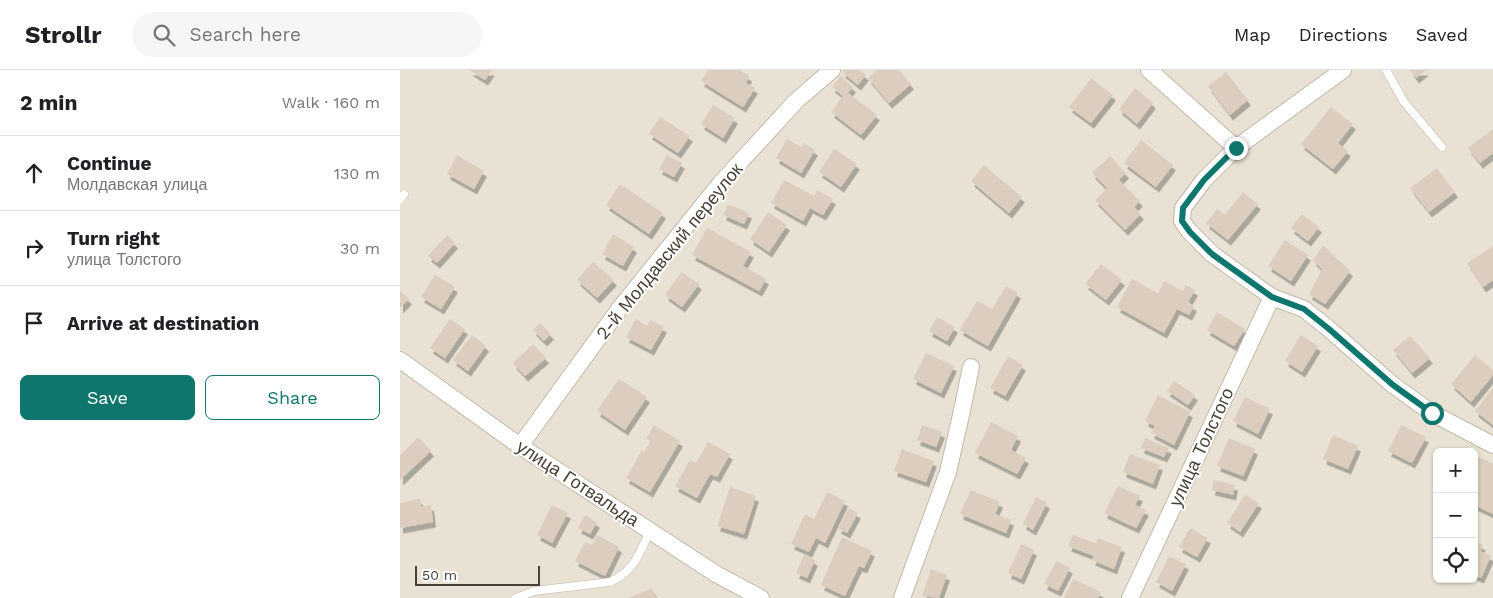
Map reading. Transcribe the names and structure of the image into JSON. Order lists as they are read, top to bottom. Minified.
{"streets":{"street":["2-й Молдавский переулок","улица Толстого","улица Готвальда"]},"crossings":[["2-й Молдавский переулок","улица Готвальда"]],"scale_bar":"50 m","page":{"header":"Strollr","search":"Search here","nav":["Map","Directions","Saved"],"heading":["2 min","Walk · 160 m"],"list":[["Continue","Молдавская улица","130 m"],["Turn right","улица Толстого","30 m"],"Arrive at destination"],"buttons":["Save","Share"],"map_buttons":["+","−"],"scale":"50 m"}}
